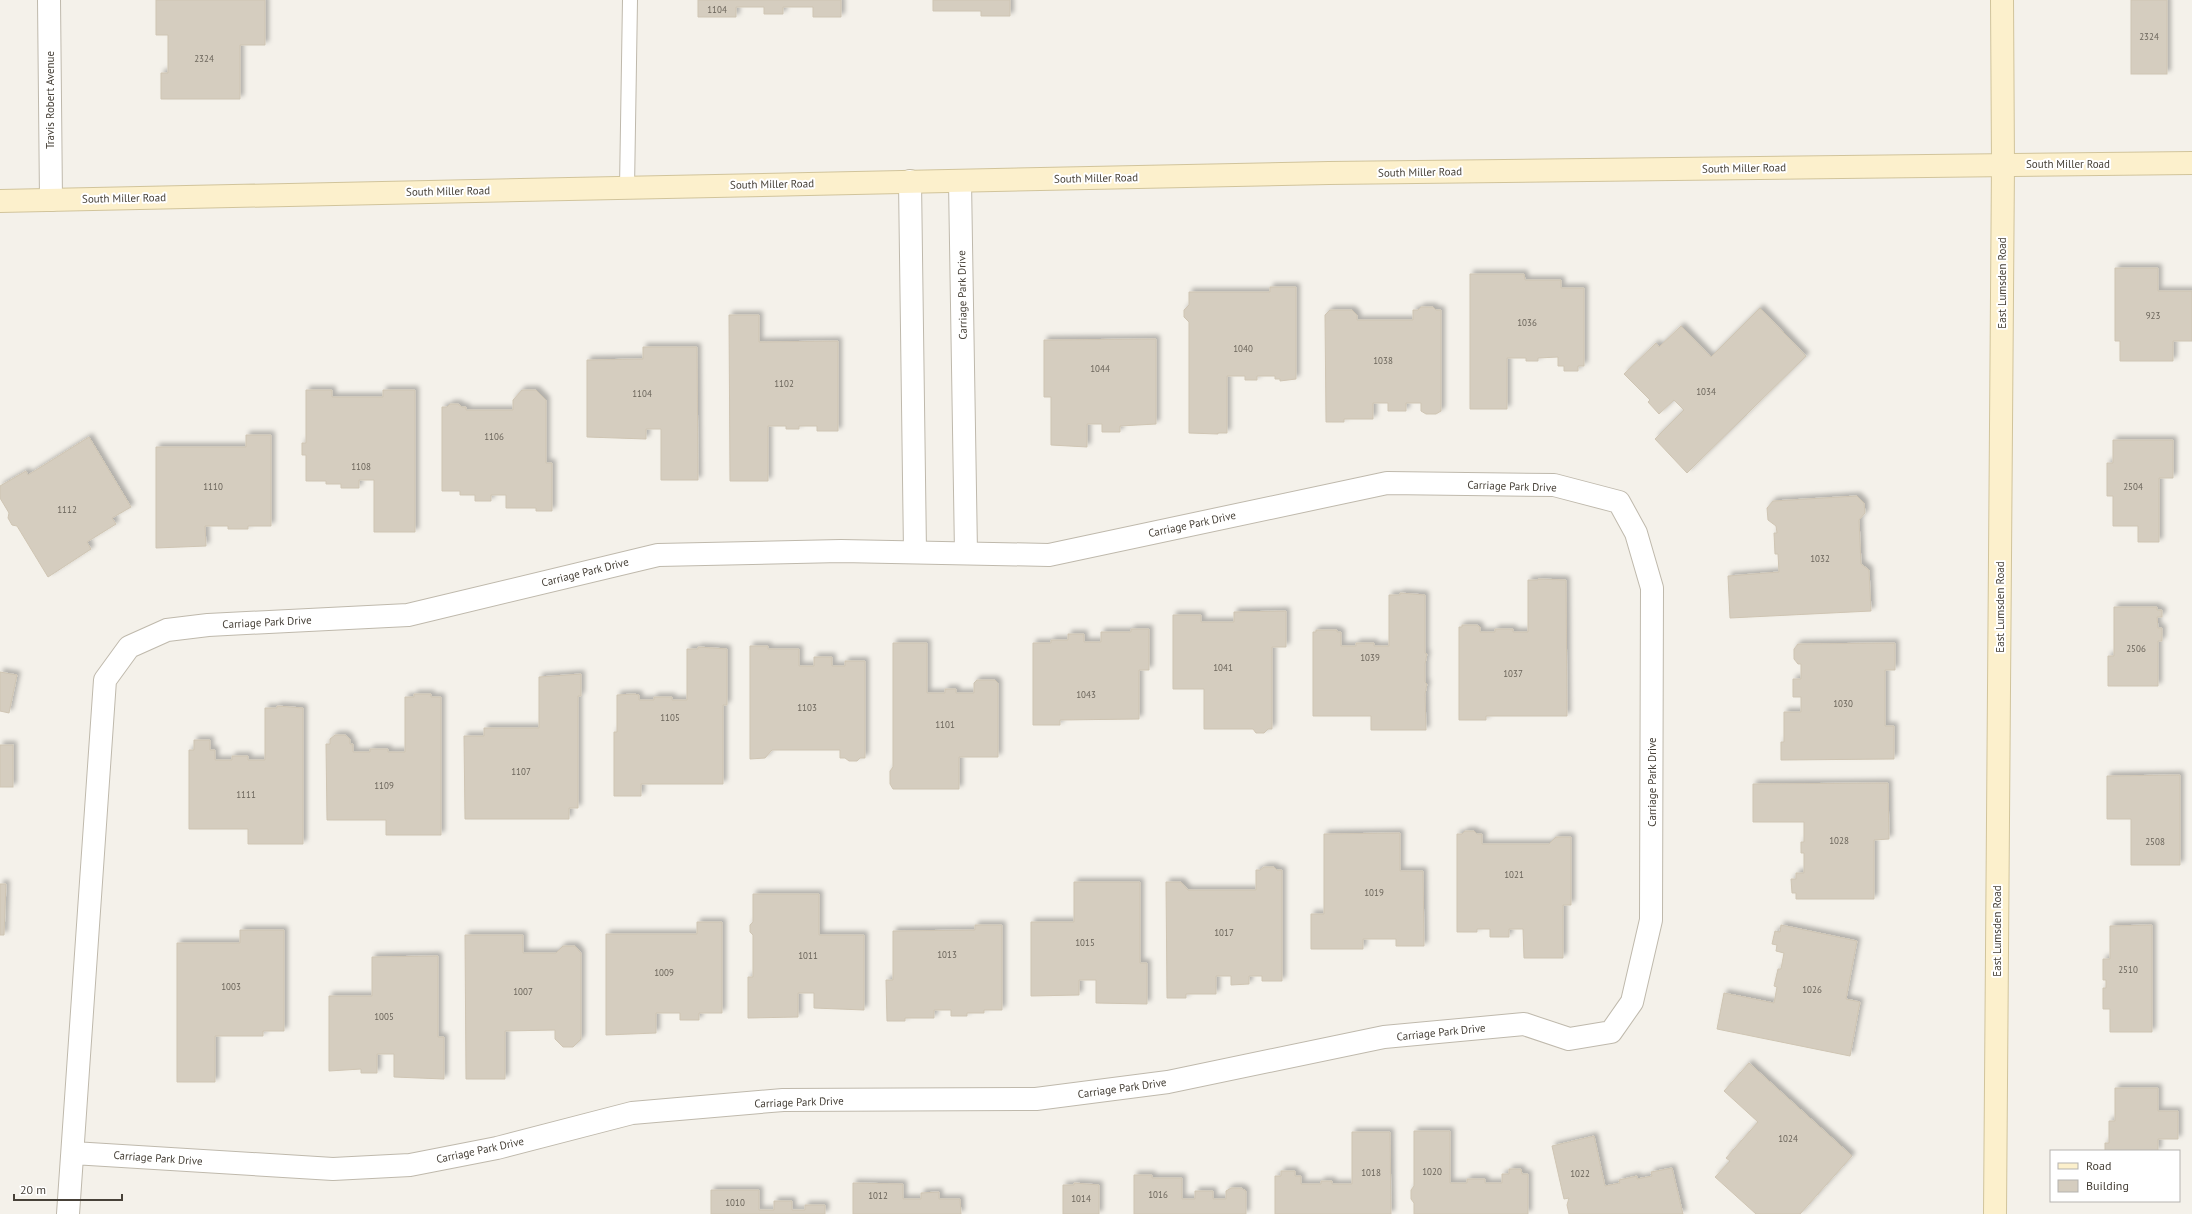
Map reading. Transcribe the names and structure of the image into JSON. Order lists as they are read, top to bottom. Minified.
{"streets":{"street":["Travis Robert Avenue","South Miller Road","East Lumsden Road","Carriage Park Drive"]},"crossings":[["Travis Robert Avenue","South Miller Road"],["South Miller Road","East Lumsden Road"],["South Miller Road","Carriage Park Drive"]],"house_numbers":["1104","2324","2324","923","1036","1040","1038","1044","1102","1034","1104","1106","1108","1110","2504","1112","1032","2506","1039","1041","1037","1043","1030","1103","1105","1101","1107","1109","1111","1028","2508","1021","1019","1017","1015","1013","1011","2510","1009","1003","1026","1007","1005","1024","1020","1018","1022","1016","1012","1014","1010"],"legend":["Road","Building"],"scale_bar":"20 m"}
